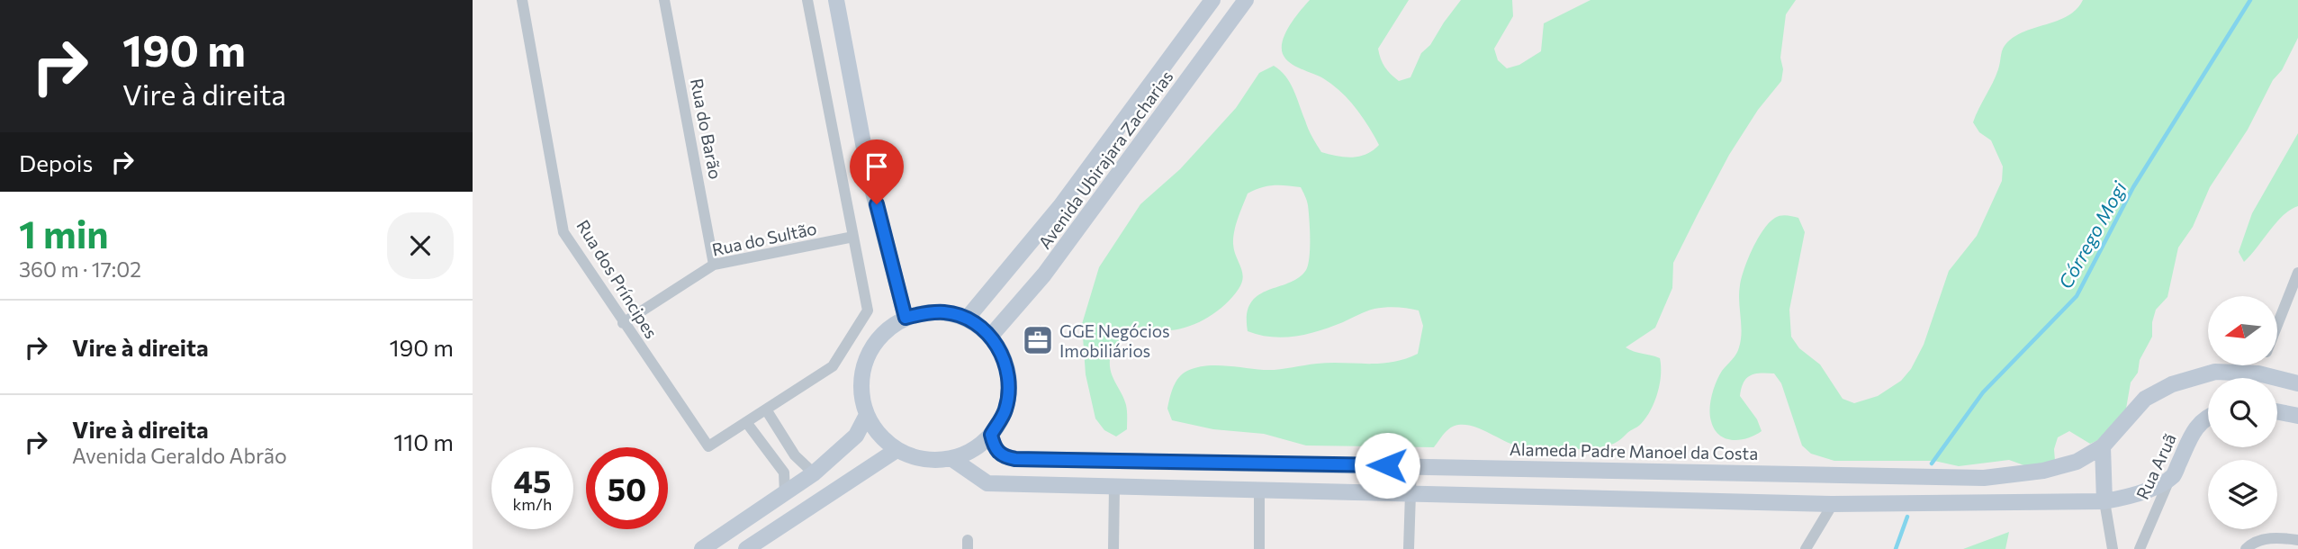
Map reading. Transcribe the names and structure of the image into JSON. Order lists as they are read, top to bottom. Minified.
{"streets":{"main road":["Avenida Ubirajara Zacharias","Alameda Padre Manoel da Costa","Rua Aruã"],"street":["Rua do Barão","Rua do Sultão","Rua dos Príncipes"]},"crossings":[["Rua do Barão","Rua do Sultão"],["Avenida Ubirajara Zacharias","Alameda Padre Manoel da Costa"],["Rua do Sultão","Rua dos Príncipes"]],"water":["Córrego Mogi"],"places":{"office":["GGE Negócios Imobiliários"]},"north":"left","page":{"turn":["190 m","Vire à direita"],"then":"Depois","heading":["1 min","360 m · 17:02"],"list":[{"name":"Vire à direita","value":"190 m"},{"name":"Vire à direita","note":"Avenida Geraldo Abrão","value":"110 m"}],"speed":"45 km/h","limit":"50"}}
